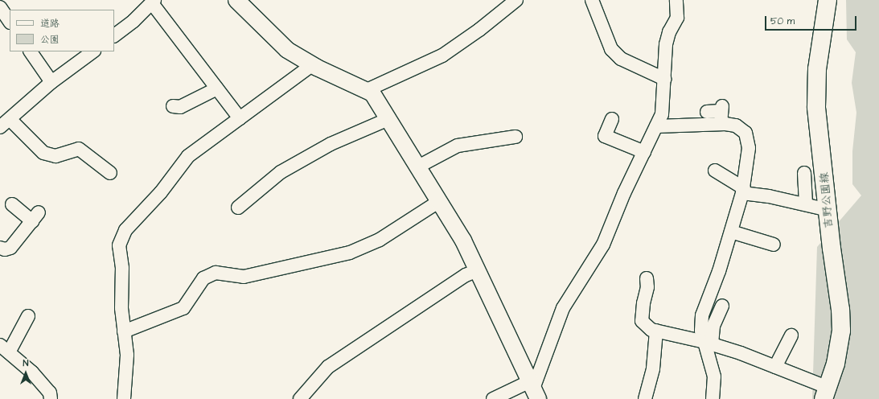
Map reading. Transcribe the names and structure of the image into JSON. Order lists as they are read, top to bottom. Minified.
{"streets":{"main road":["吉野公園線"]},"legend":["道路","公園"],"scale_bar":"50 m","north":"top"}
